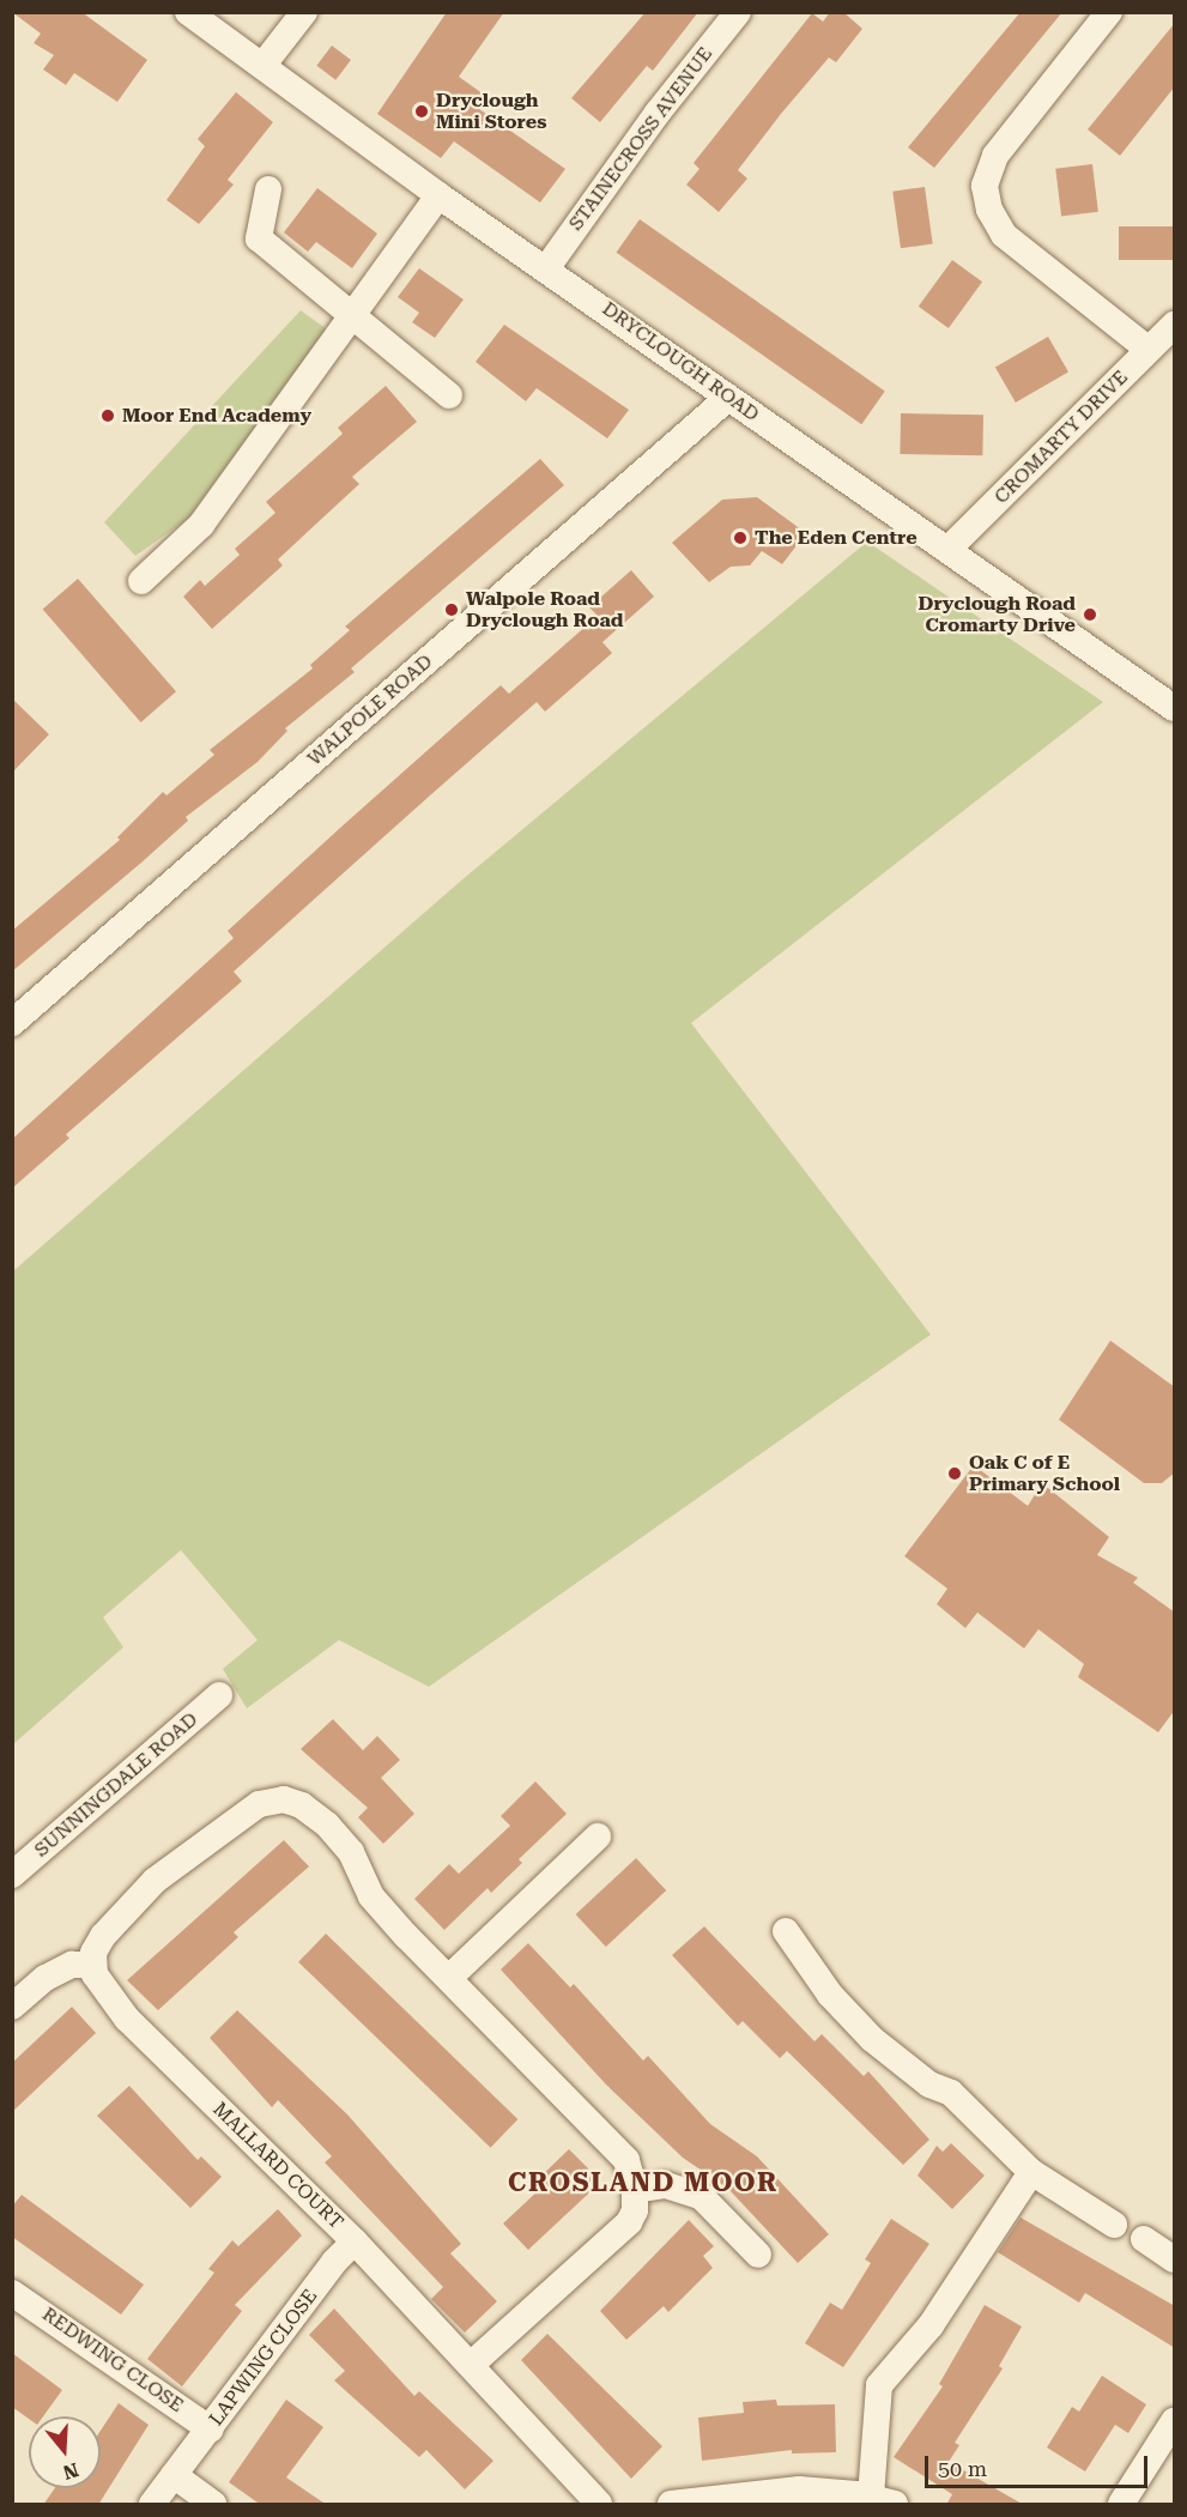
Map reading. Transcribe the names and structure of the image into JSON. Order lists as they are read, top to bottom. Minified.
{"streets":{"street":["STAINECROSS AVENUE","DRYCLOUGH ROAD","CROMARTY DRIVE","WALPOLE ROAD","SUNNINGDALE ROAD","MALLARD COURT","LAPWING CLOSE","REDWING CLOSE"]},"crossings":[["STAINECROSS AVENUE","DRYCLOUGH ROAD"],["DRYCLOUGH ROAD","CROMARTY DRIVE"],["DRYCLOUGH ROAD","WALPOLE ROAD"],["MALLARD COURT","LAPWING CLOSE"],["LAPWING CLOSE","REDWING CLOSE"]],"districts":["CROSLAND MOOR"],"places":["Dryclough Mini Stores","Moor End Academy","The Eden Centre","Walpole Road Dryclough Road","Dryclough Road Cromarty Drive","Oak C of E Primary School"],"scale_bar":"50 m","north":"bottom"}
